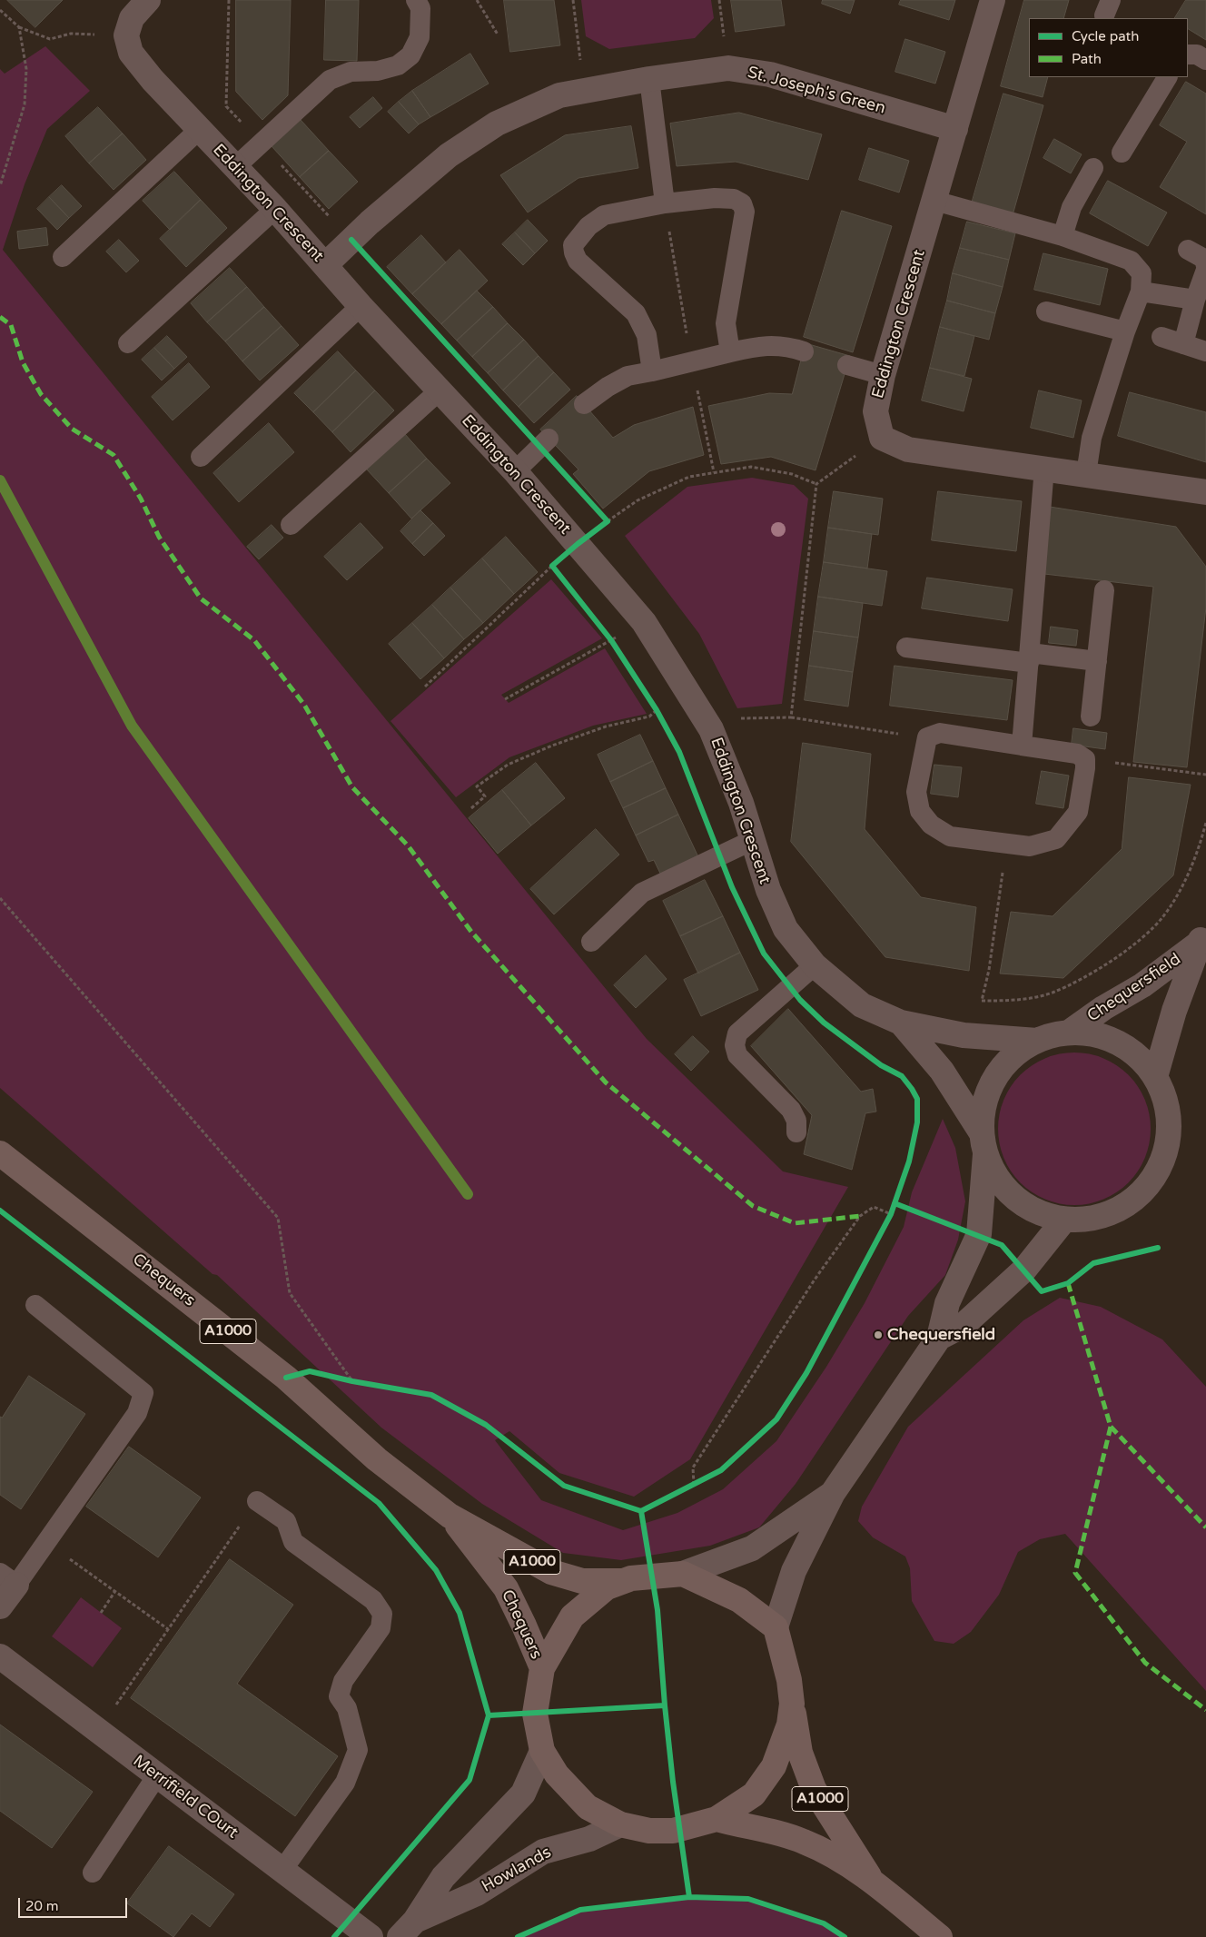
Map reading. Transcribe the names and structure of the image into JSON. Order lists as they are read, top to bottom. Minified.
{"streets":{"main road":["Chequers","A1000"],"street":["St. Joseph's Green","Eddington Crescent","Chequersfield","Merrifield COurt","Howlands"]},"crossings":[["St. Joseph's Green","Eddington Crescent"],["Eddington Crescent","Chequersfield"]],"places":["Chequersfield"],"legend":["Cycle path","Path"],"scale_bar":"20 m"}
